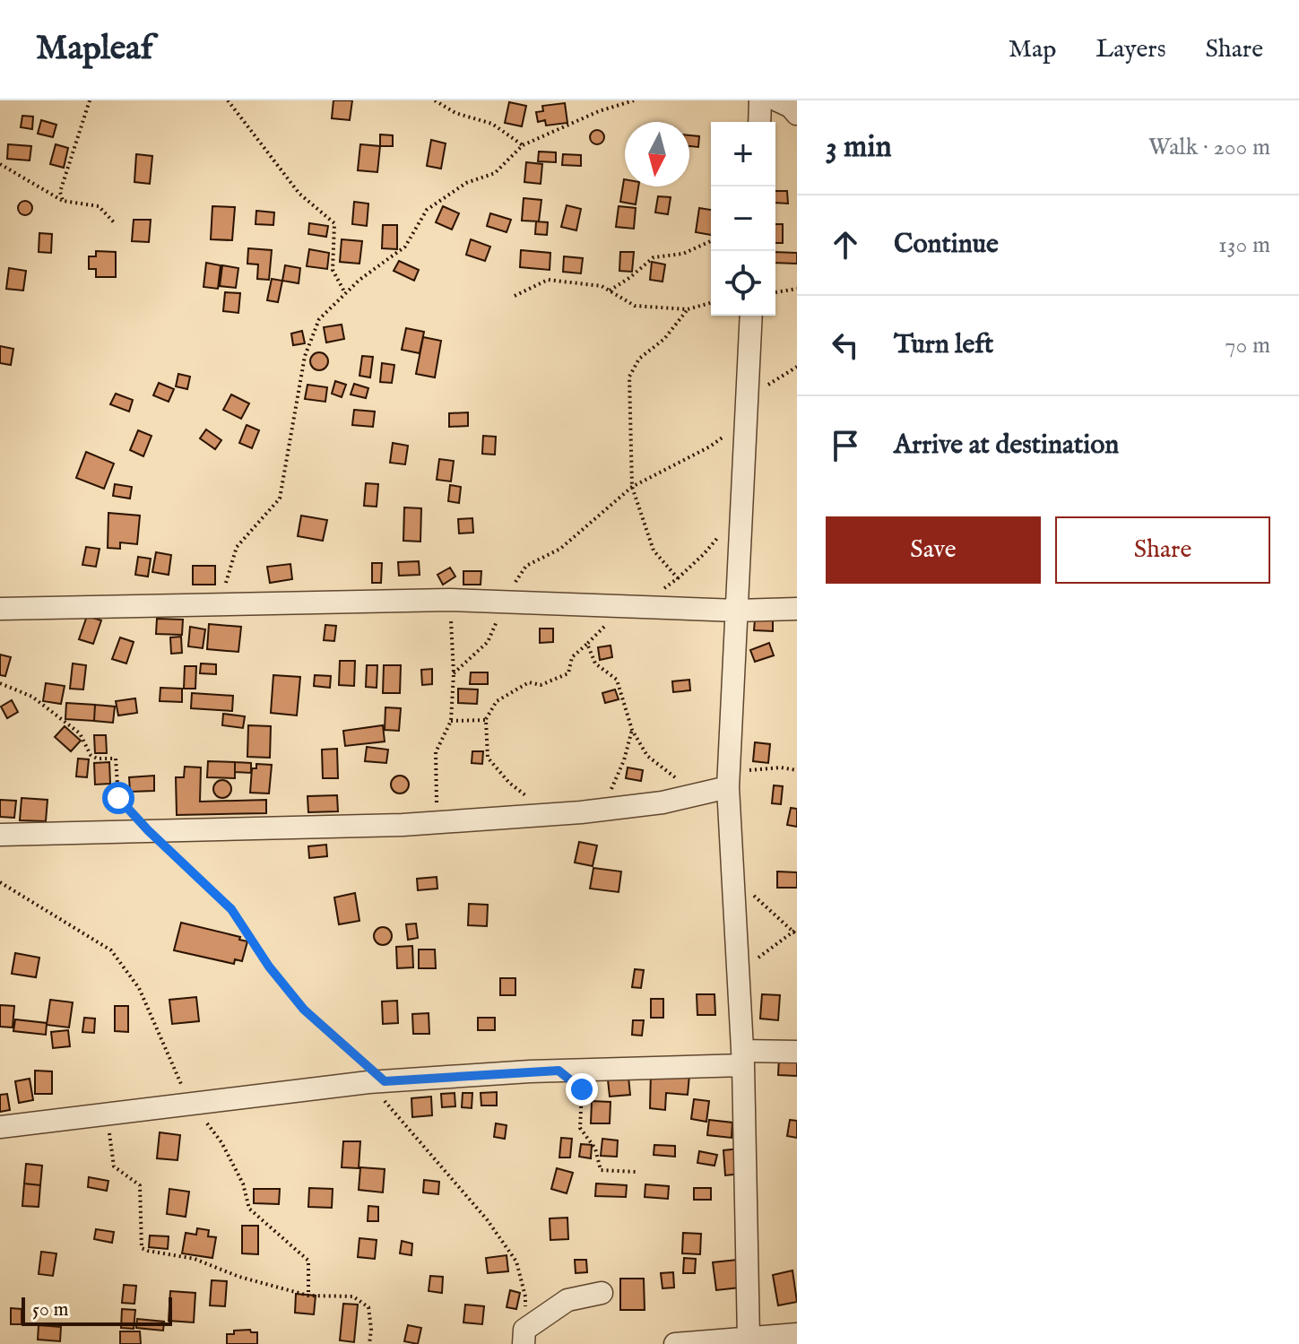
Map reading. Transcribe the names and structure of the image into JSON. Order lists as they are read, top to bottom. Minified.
{"scale_bar":"50 m","north":"bottom","page":{"header":"Mapleaf","nav":["Map","Layers","Share"],"heading":["3 min","Walk · 200 m"],"map_buttons":["+","−"],"list":[["Continue","130 m"],["Turn left","70 m"],"Arrive at destination"],"buttons":["Save","Share"],"scale":"50 m"}}
